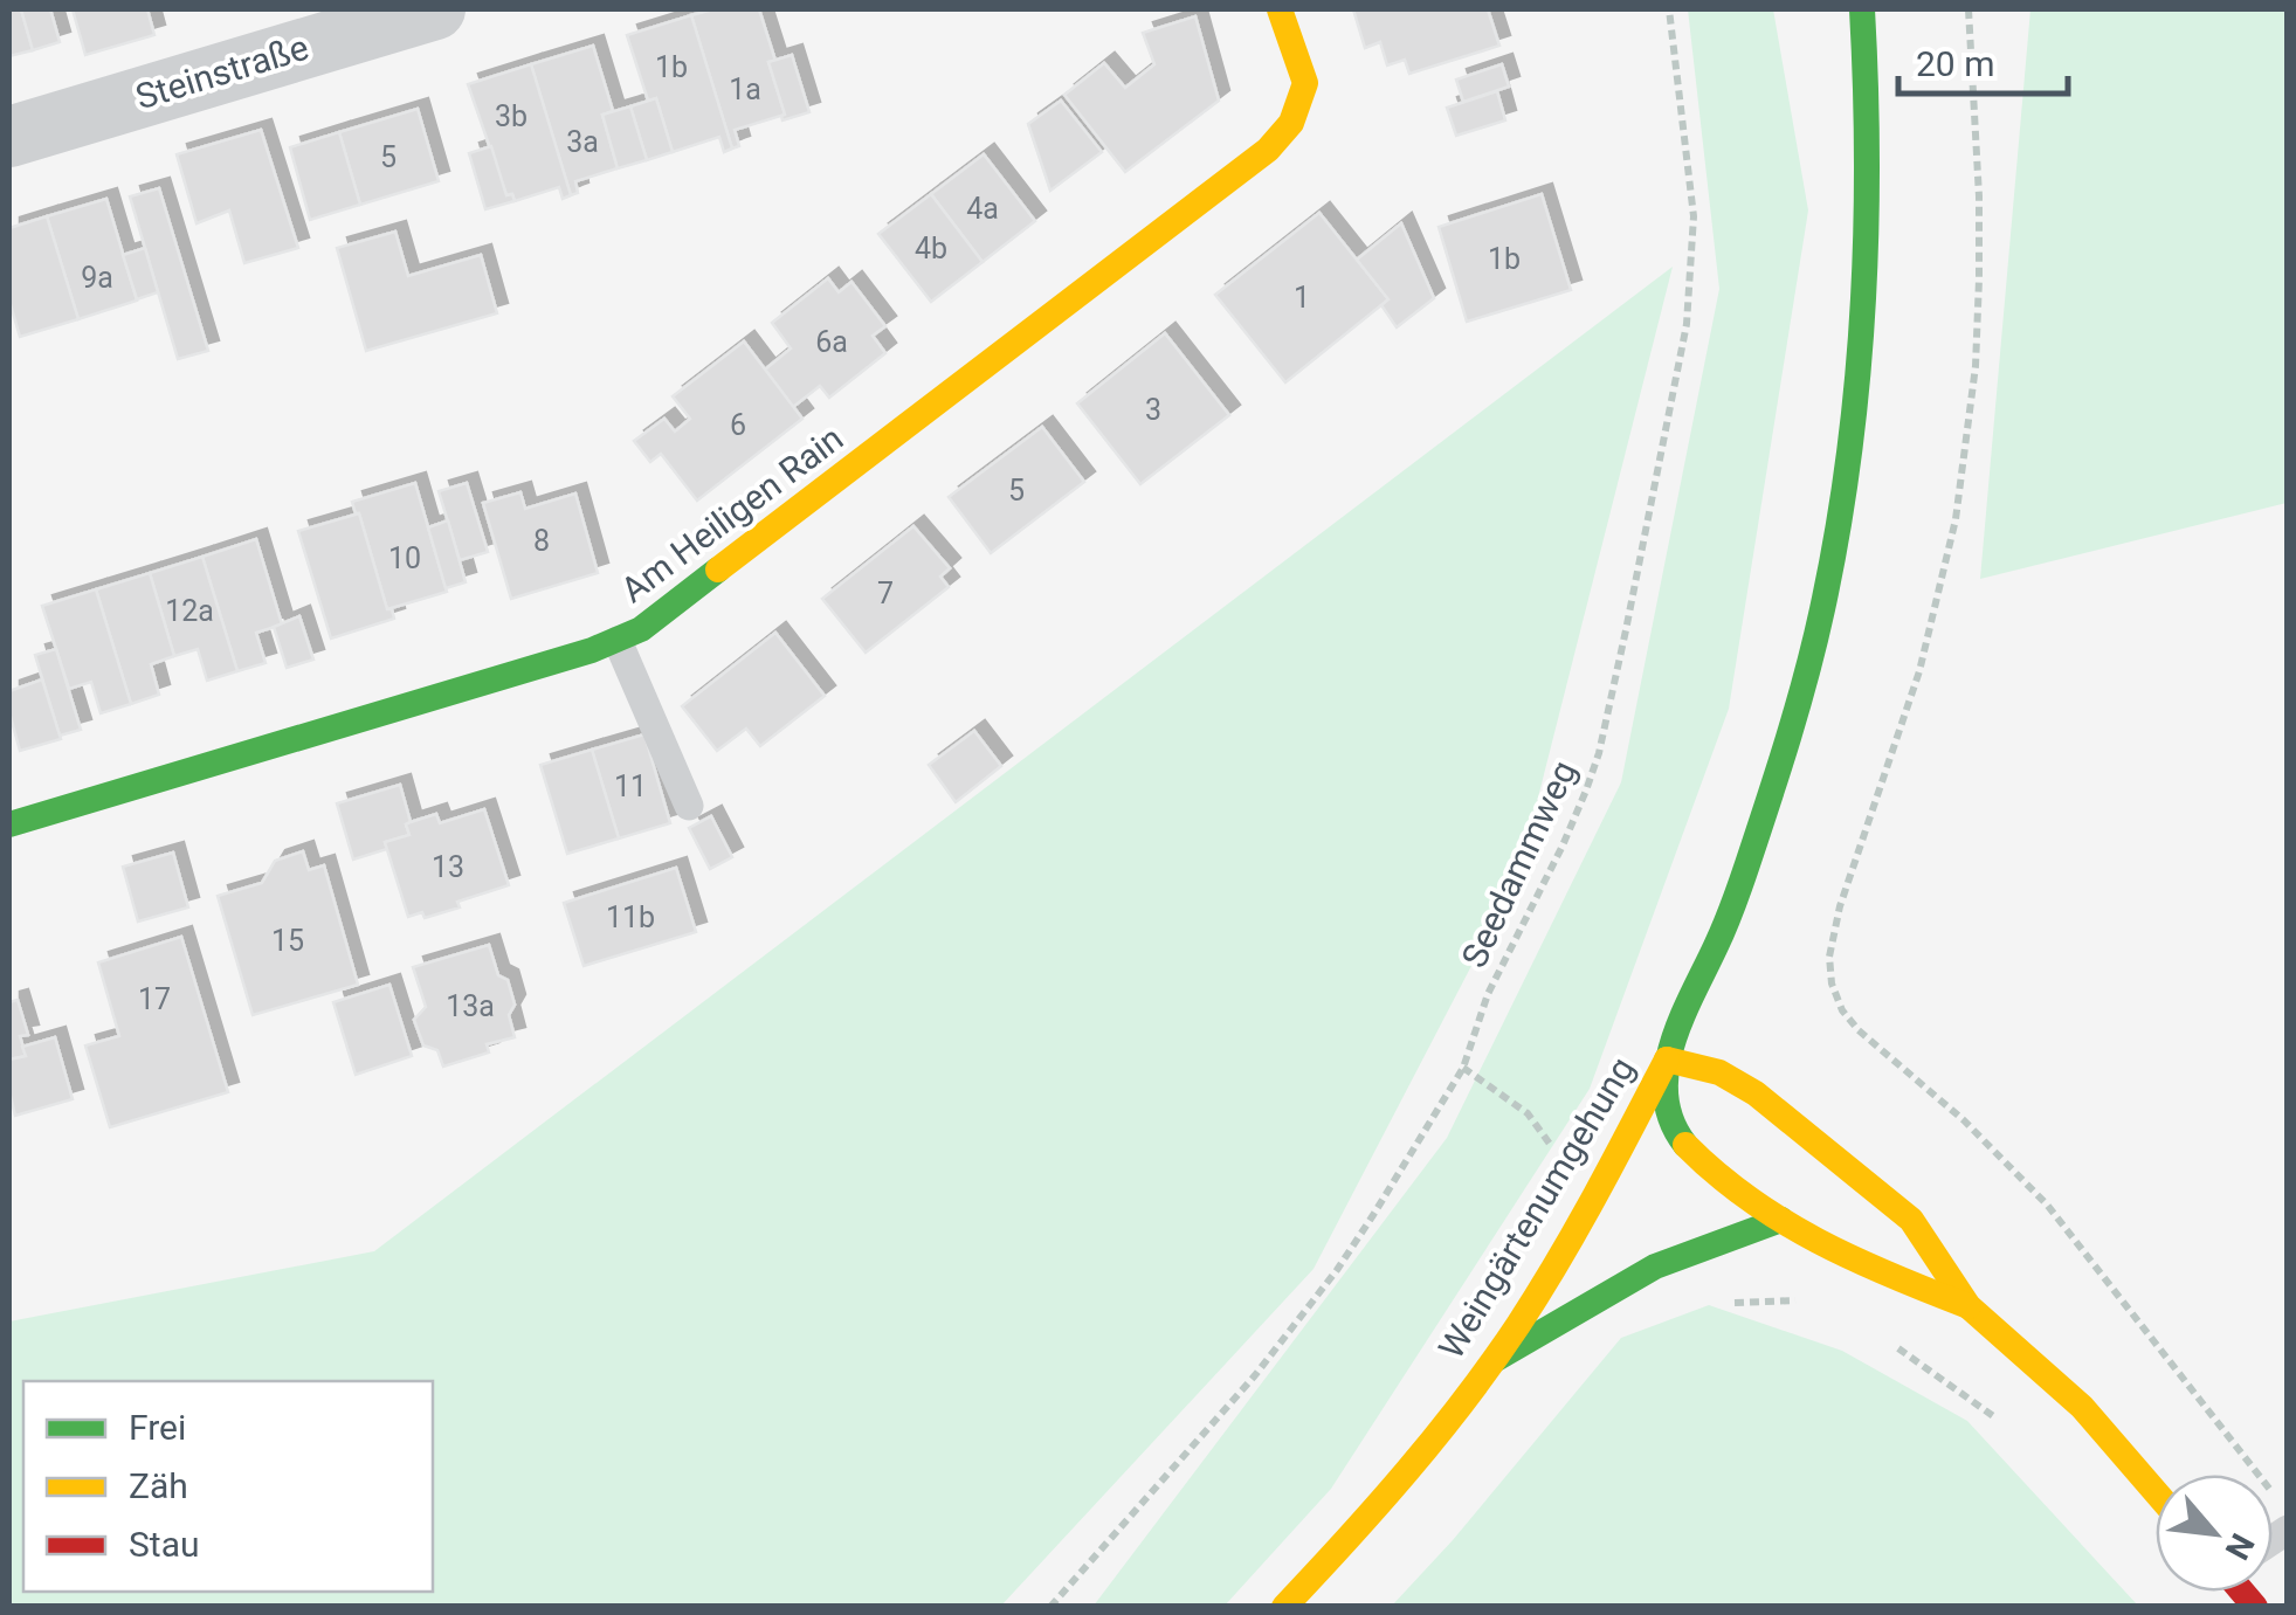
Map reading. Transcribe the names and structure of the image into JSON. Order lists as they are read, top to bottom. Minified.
{"streets":{"street":["Steinstraße","Am Heiligen Rain","Weingärtenumgehung"],"path":["Seedammweg"]},"house_numbers":["1b","1a","3b","3a","5","4a","4b","1b","9a","1","6a","3","6","5","8","10","7","12a","11","13","11b","15","17","13a"],"legend":["Frei","Zäh","Stau"],"scale_bar":"20 m","north":"bottom right"}
